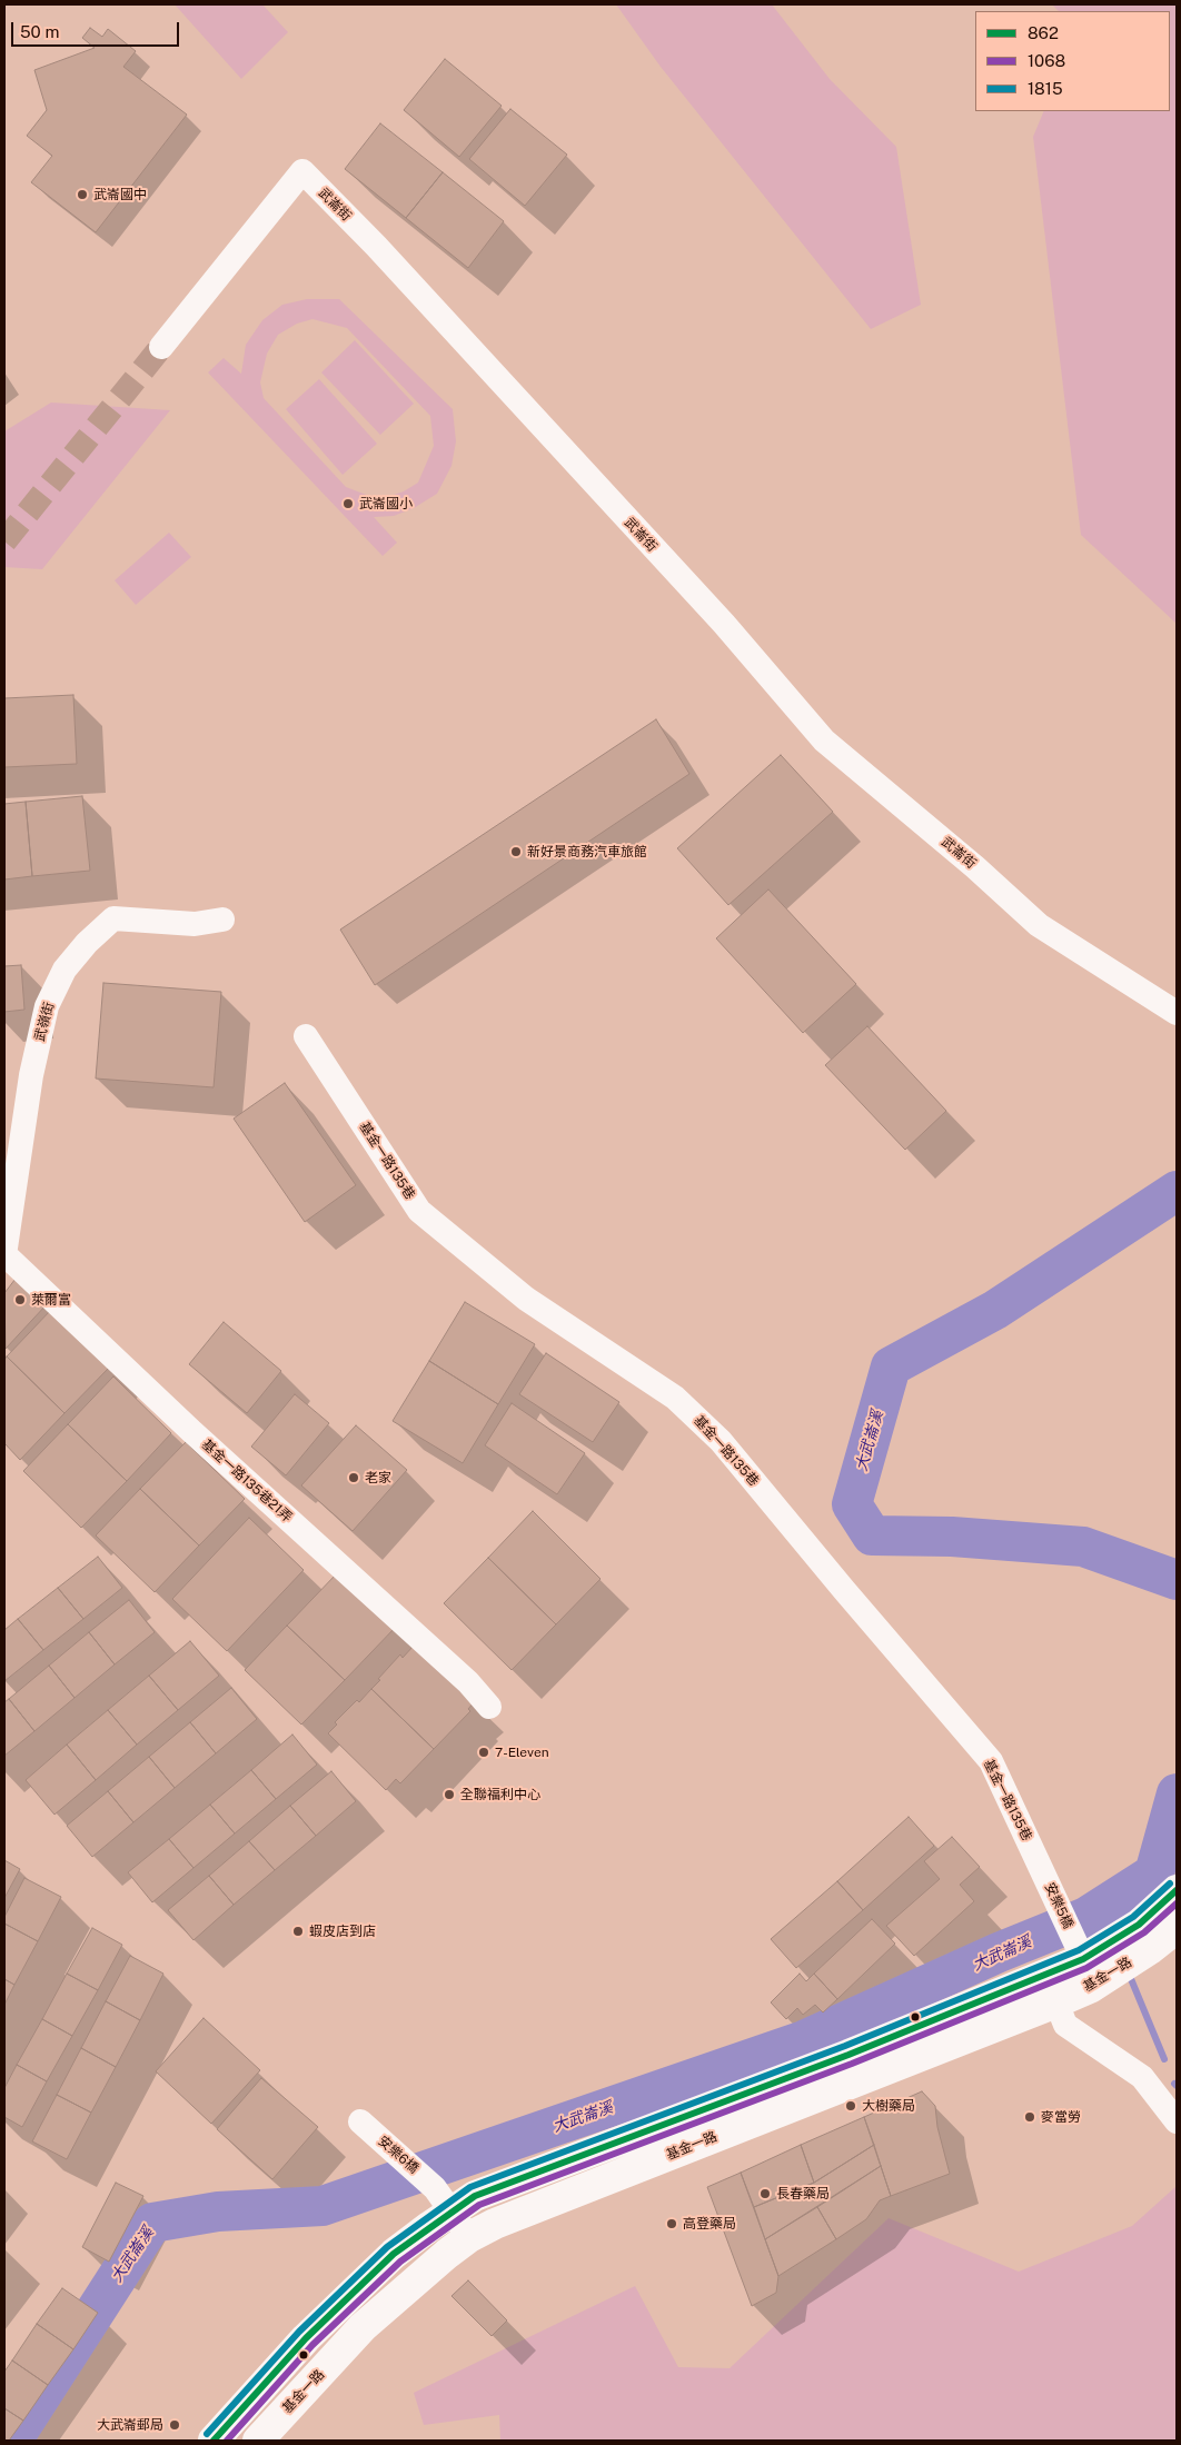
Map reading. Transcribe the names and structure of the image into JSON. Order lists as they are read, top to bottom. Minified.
{"streets":{"main road":["基金一路"],"street":["武崙街","武嶺街","基金一路135巷","基金一路135巷21弄","安樂5橋","安樂6橋"]},"crossings":[["武嶺街","基金一路135巷21弄"],["基金一路135巷","安樂5橋"],["安樂5橋","基金一路"],["基金一路","安樂6橋"]],"water":["大武崙溪"],"places":["武崙國中","武崙國小","新好景商務汽車旅館","萊爾富","老家","7-Eleven","全聯福利中心","蝦皮店到店","大樹藥局","麥當勞","長春藥局","高登藥局","大武崙郵局"],"lines":["transit line 1815","transit line 862","transit line 1068"],"legend":["862","1068","1815"],"scale_bar":"50 m"}
